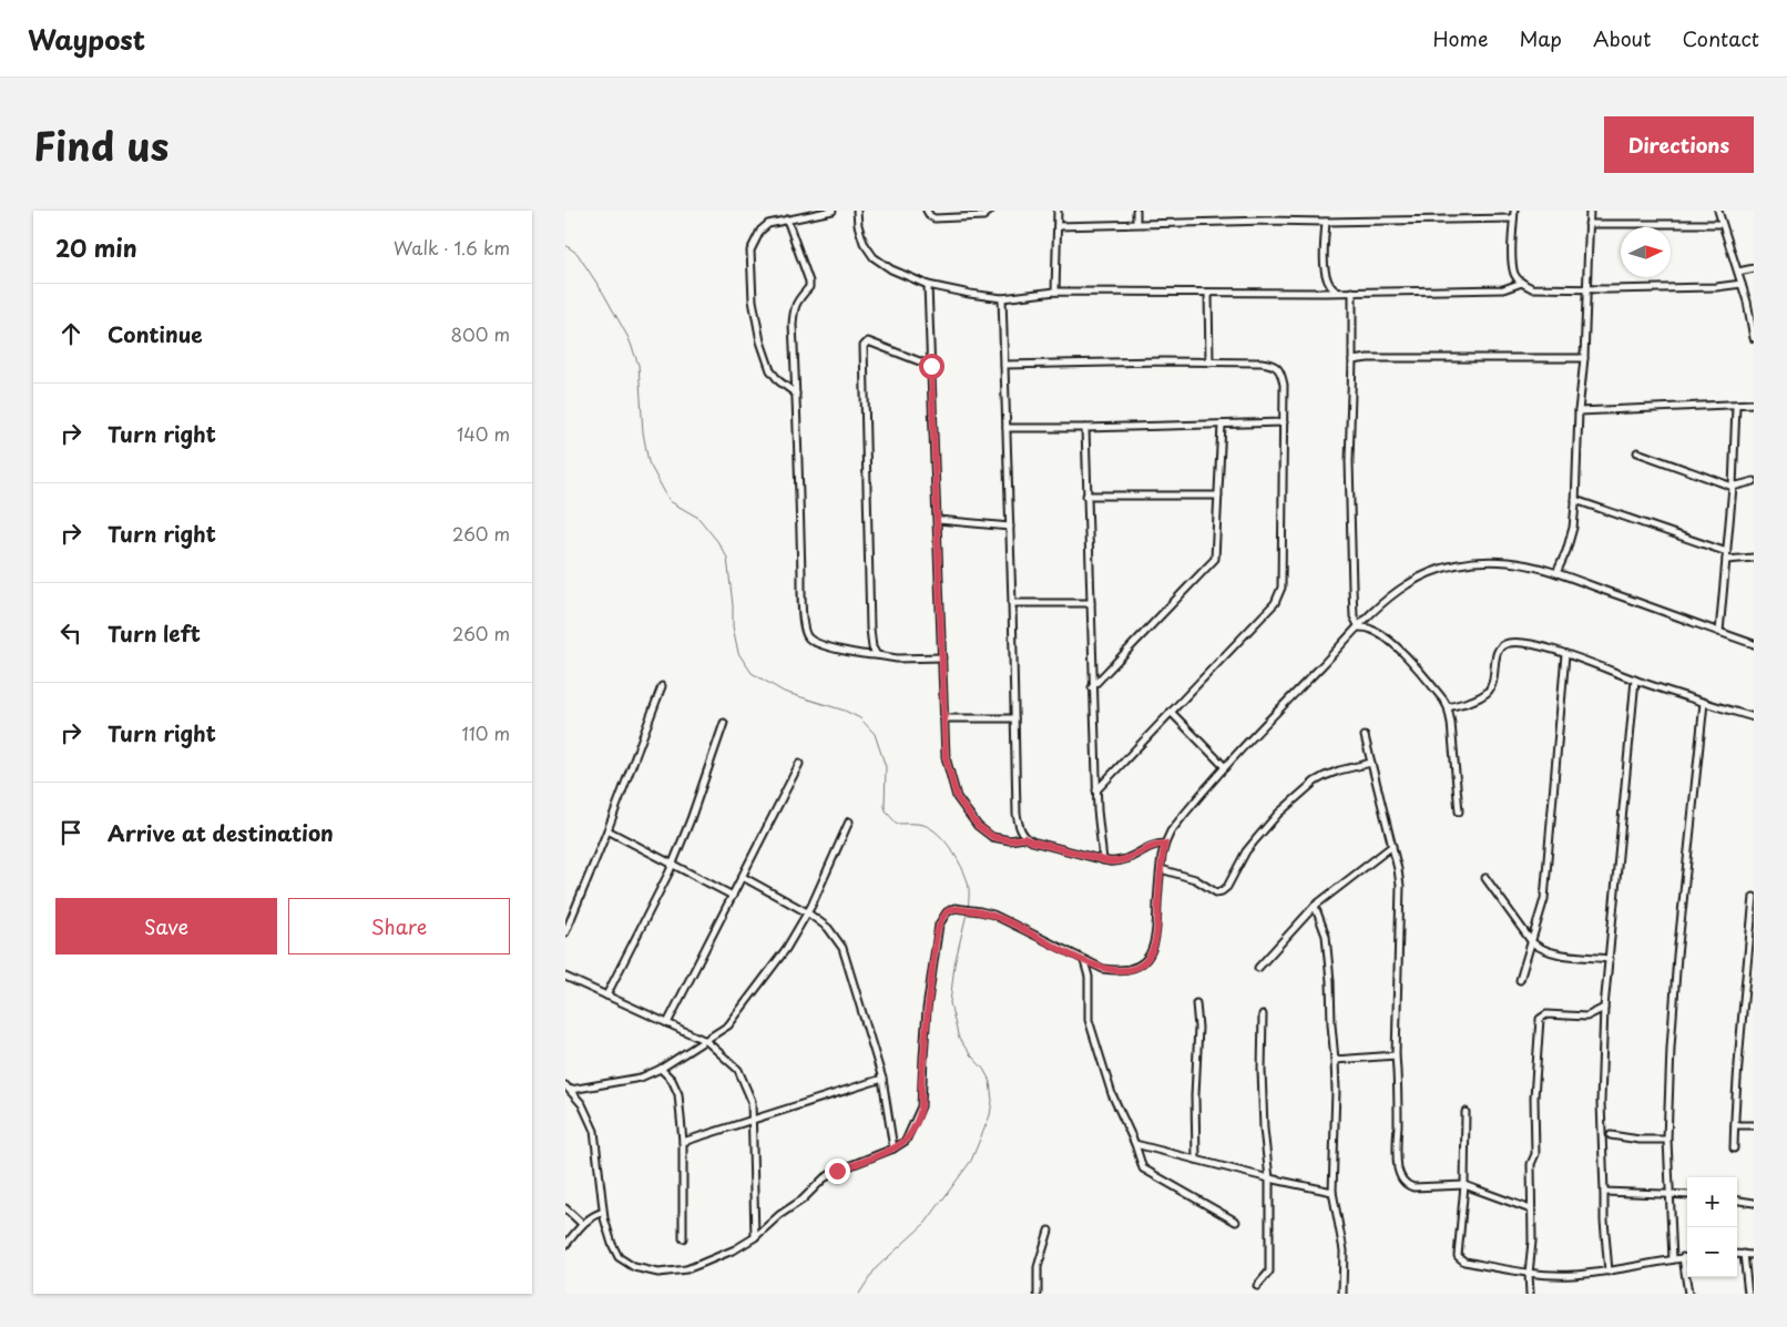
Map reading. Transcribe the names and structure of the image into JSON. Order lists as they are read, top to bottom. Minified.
{"north":"right","page":{"header":"Waypost","nav":["Home","Map","About","Contact"],"title":"Find us","buttons":["Directions",["Save","Share"]],"heading":["20 min","Walk · 1.6 km"],"list":[["Continue","800 m"],["Turn right","140 m"],["Turn right","260 m"],["Turn left","260 m"],["Turn right","110 m"],"Arrive at destination"],"map_buttons":["+","−"]}}
